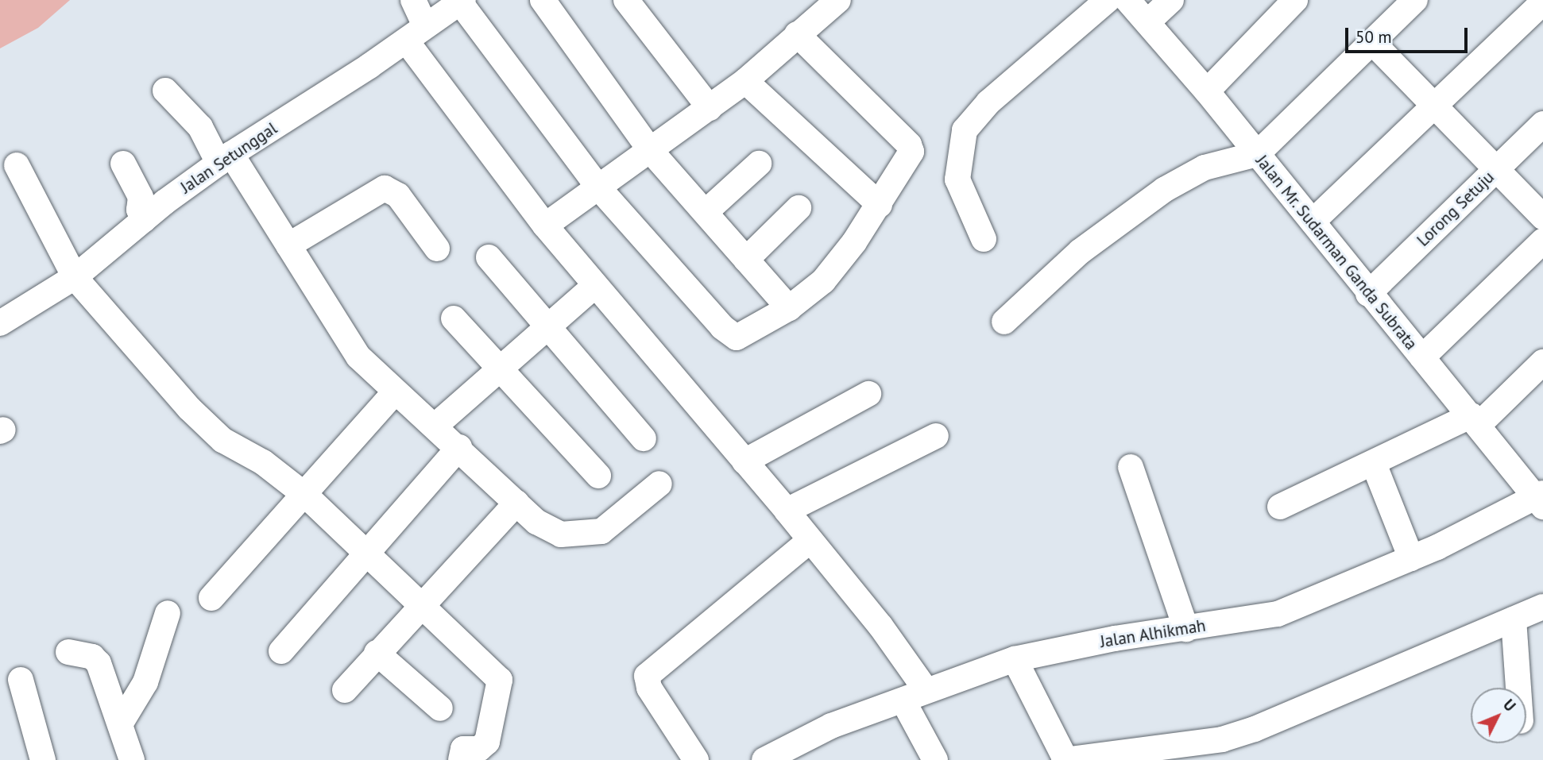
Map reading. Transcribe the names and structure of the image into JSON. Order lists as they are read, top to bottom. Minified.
{"streets":{"street":["Jalan Setunggal","Lorong Setuju","Jalan Mr. Sudarman Ganda Subrata","Jalan Alhikmah"]},"crossings":[["Lorong Setuju","Jalan Mr. Sudarman Ganda Subrata"],["Jalan Mr. Sudarman Ganda Subrata","Jalan Alhikmah"]],"scale_bar":"50 m","north":"top right"}
